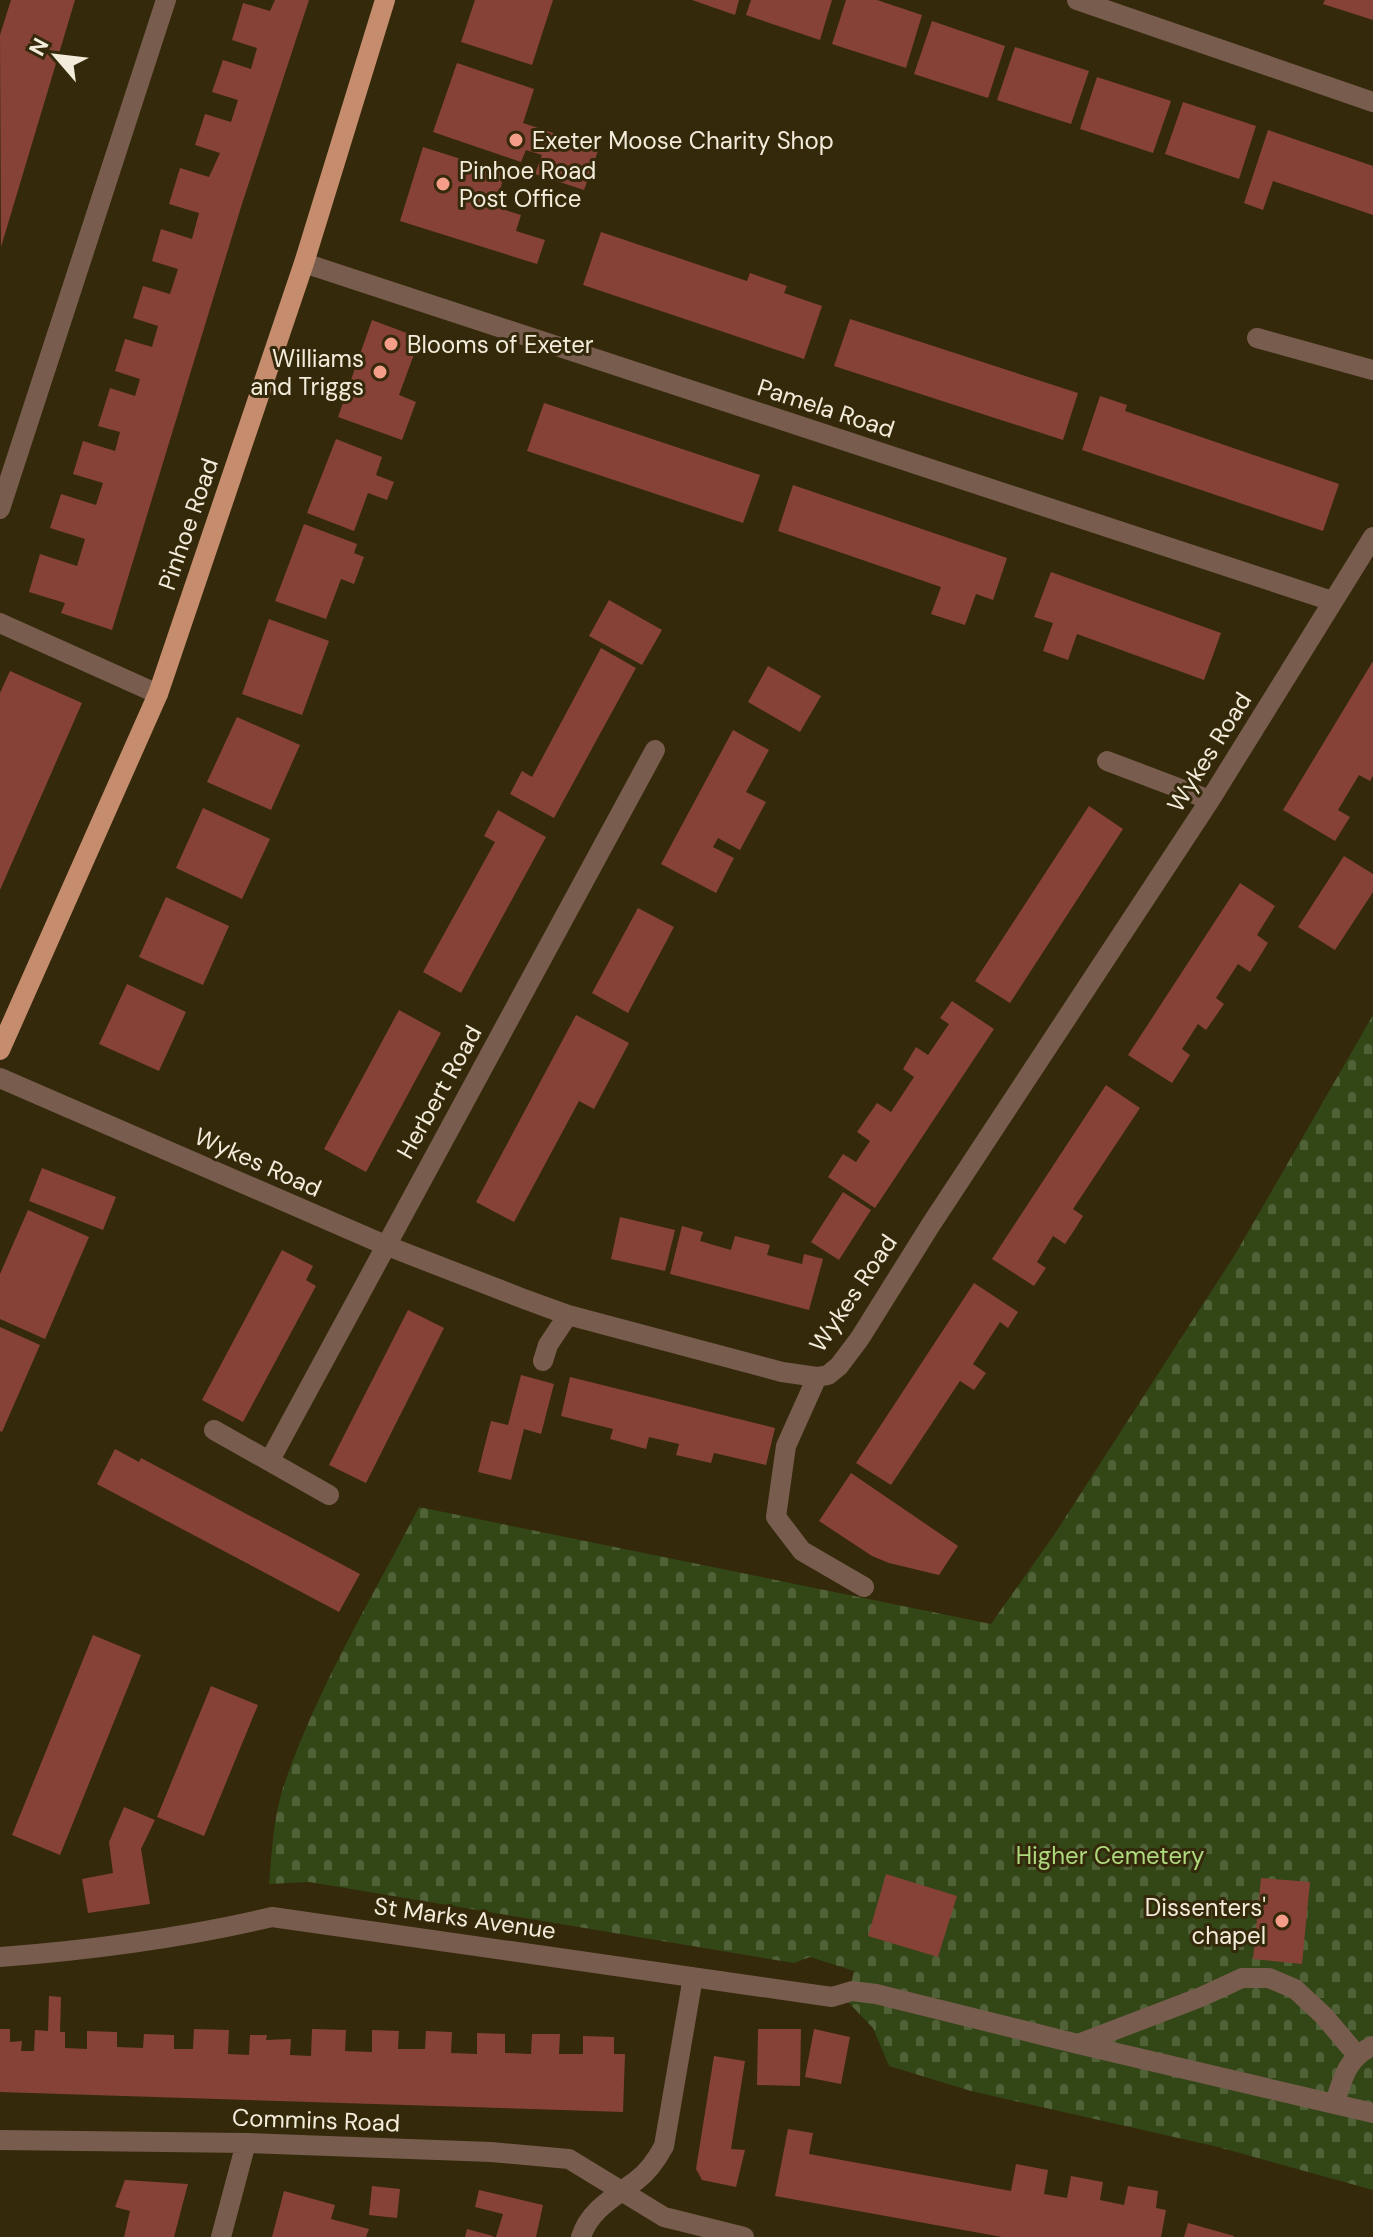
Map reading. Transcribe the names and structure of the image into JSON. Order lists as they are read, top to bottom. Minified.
{"streets":{"main road":["Pinhoe Road"],"street":["Pamela Road","Wykes Road","Herbert Road","St Marks Avenue","Commins Road"]},"crossings":[["Pamela Road","Pinhoe Road"],["Pamela Road","Wykes Road"],["Wykes Road","Herbert Road"]],"parks":["Higher Cemetery"],"places":["Exeter Moose Charity Shop","Pinhoe Road Post Office","Blooms of Exeter","Williams and Triggs","Dissenters' chapel"],"north":"top left"}
